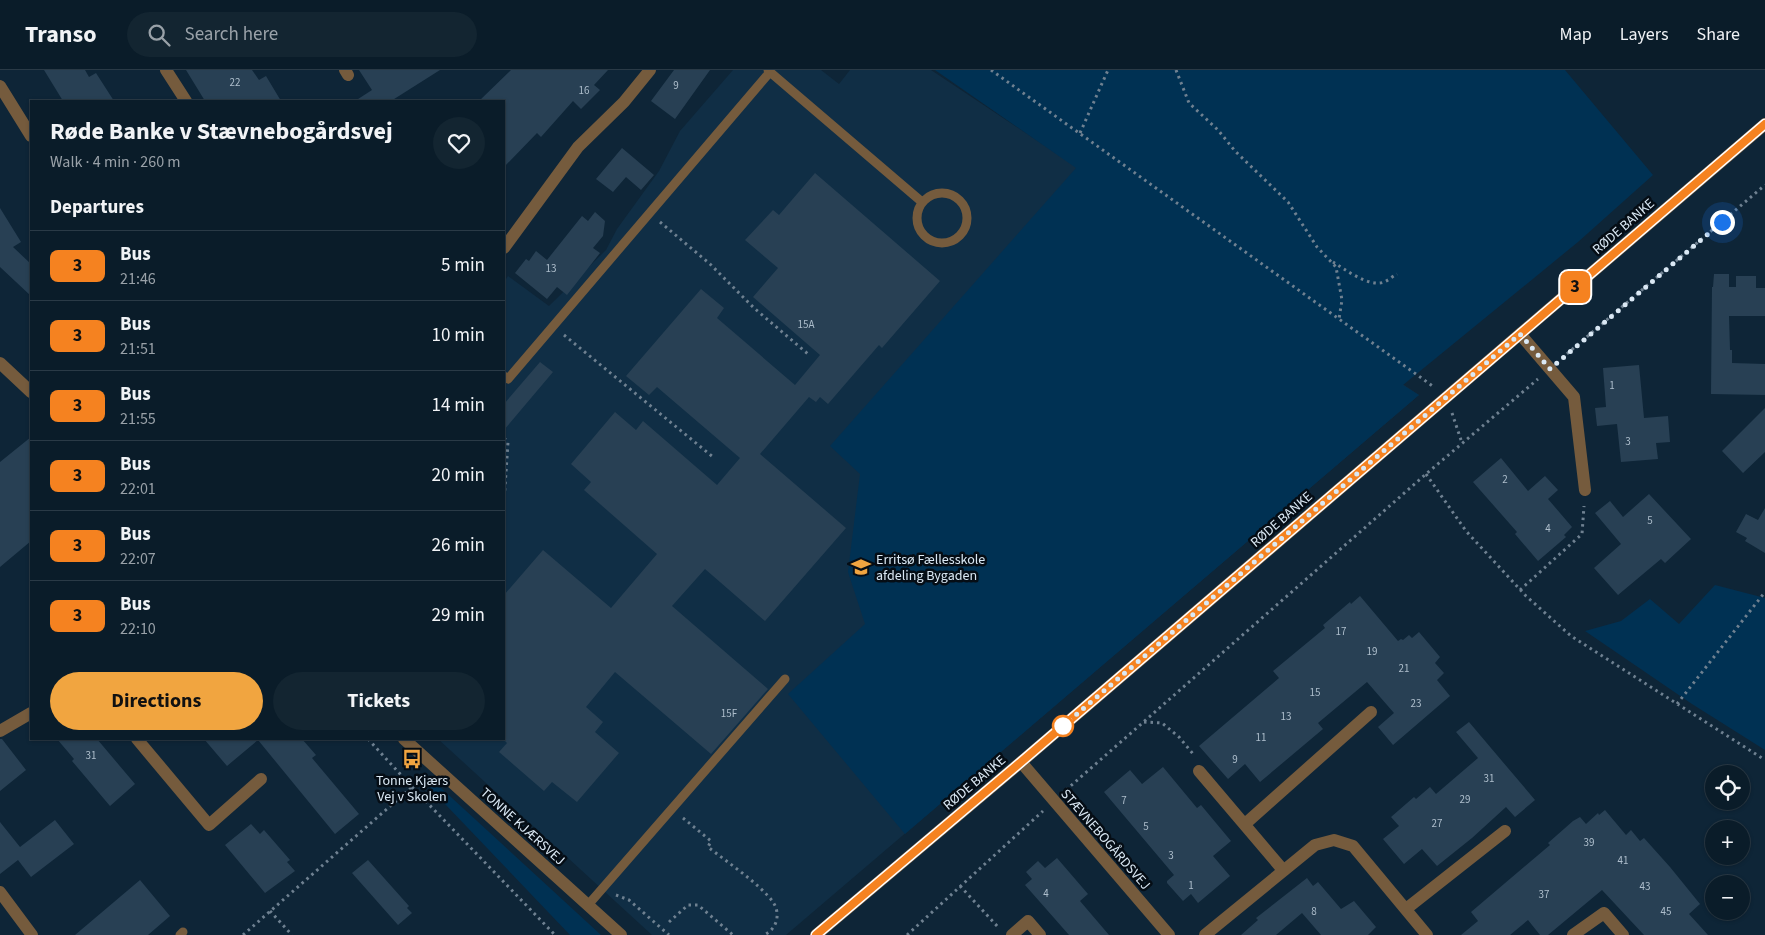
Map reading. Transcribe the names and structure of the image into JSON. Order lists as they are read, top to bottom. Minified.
{"streets":{"street":["RØDE BANKE","TONNE KJÆRSVEJ","STÆVNEBOGÅRDSVEJ"]},"crossings":[["RØDE BANKE","STÆVNEBOGÅRDSVEJ"]],"places":{"school or university":["Erritsø Fællesskole afdeling Bygaden"],"bus stop":["Tonne Kjærs Vej v Skolen"]},"lines":["bus line 3"],"house_numbers":["22","9","16","13","15A","1","3","2","5","4","17","19","21","15","23","15F","13","11","31","9","31","29","7","27","5","39","3","41","1","43","4","37","8","45"],"page":{"header":"Transo","search":"Search here","nav":["Map","Layers","Share"],"on_map":"3","heading":[["Røde Banke v Stævnebogårdsvej","Walk · 4 min · 260 m"],"Departures"],"list":[{"mark":"3","name":"Bus","note":"21:46","value":"5 min"},{"mark":"3","name":"Bus","note":"21:51","value":"10 min"},{"mark":"3","name":"Bus","note":"21:55","value":"14 min"},{"mark":"3","name":"Bus","note":"22:01","value":"20 min"},{"mark":"3","name":"Bus","note":"22:07","value":"26 min"},{"mark":"3","name":"Bus","note":"22:10","value":"29 min"}],"buttons":["Directions","Tickets"],"map_buttons":["+","−"]}}
